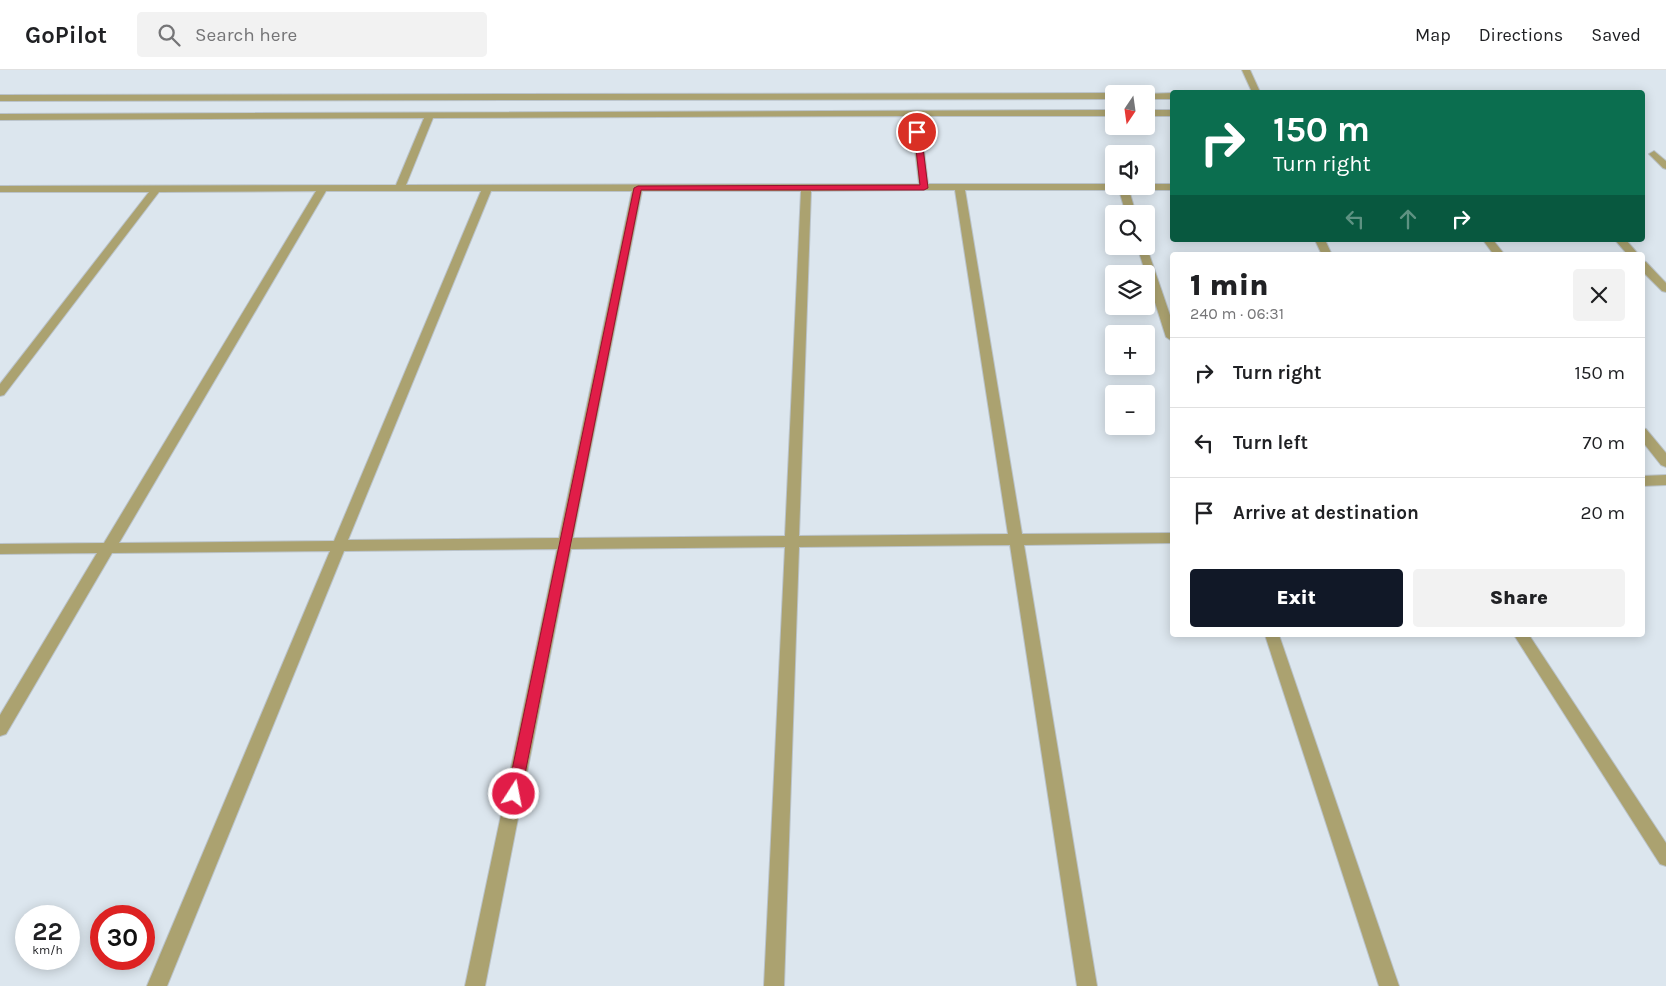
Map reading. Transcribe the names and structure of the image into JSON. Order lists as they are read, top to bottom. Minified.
{"north":"bottom","page":{"header":"GoPilot","search":"Search here","nav":["Map","Directions","Saved"],"map_buttons":["+","−"],"turn":["150 m","Turn right"],"heading":["1 min","240 m · 06:31"],"list":[{"name":"Turn right","value":"150 m"},{"name":"Turn left","value":"70 m"},{"name":"Arrive at destination","value":"20 m"}],"buttons":["Exit","Share"],"speed":"22 km/h","limit":"30"}}
